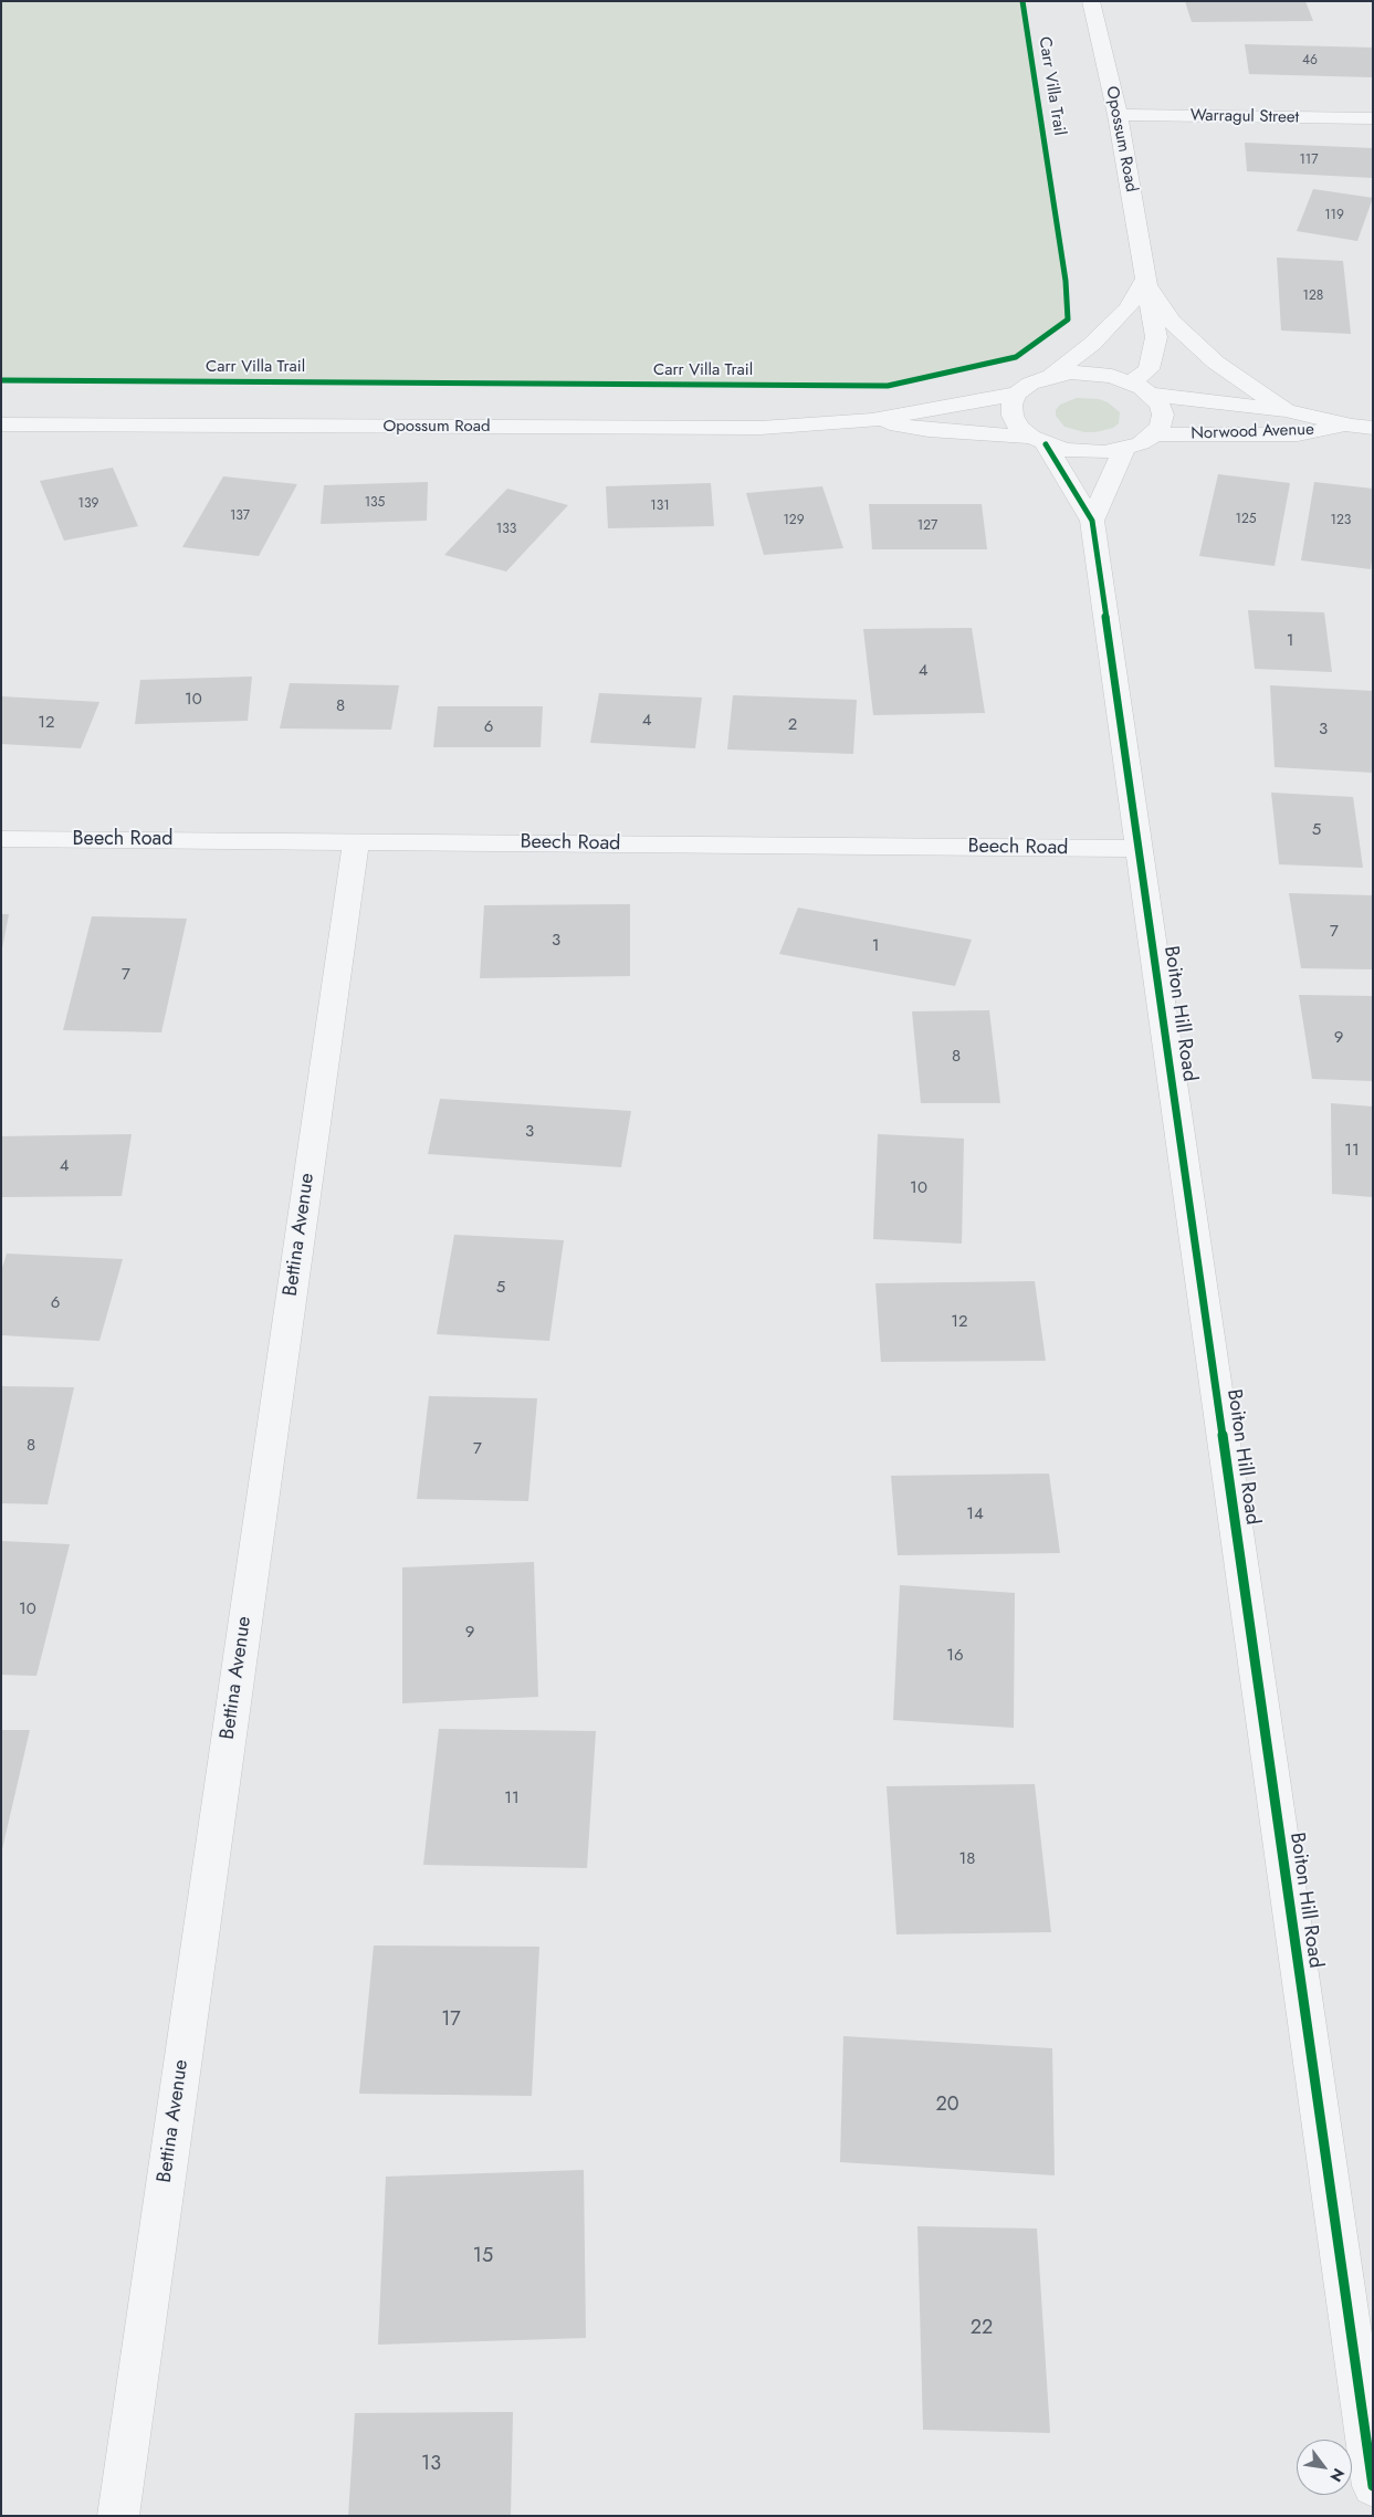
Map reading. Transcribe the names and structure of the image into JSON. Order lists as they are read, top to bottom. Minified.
{"streets":{"street":["Warragul Street","Opossum Road","Norwood Avenue","Beech Road","Boiton Hill Road","Bettina Avenue"],"cycle path":["Carr Villa Trail"]},"crossings":[["Warragul Street","Opossum Road"],["Opossum Road","Norwood Avenue"],["Opossum Road","Boiton Hill Road"],["Beech Road","Boiton Hill Road"],["Beech Road","Bettina Avenue"]],"house_numbers":["46","117","119","128","135","139","131","137","125","129","123","127","133","1","4","10","8","4","12","2","6","3","5","7","3","1","7","9","8","3","11","4","10","5","6","12","8","7","14","10","9","16","11","18","17","20","15","22","13"],"north":"bottom right"}
